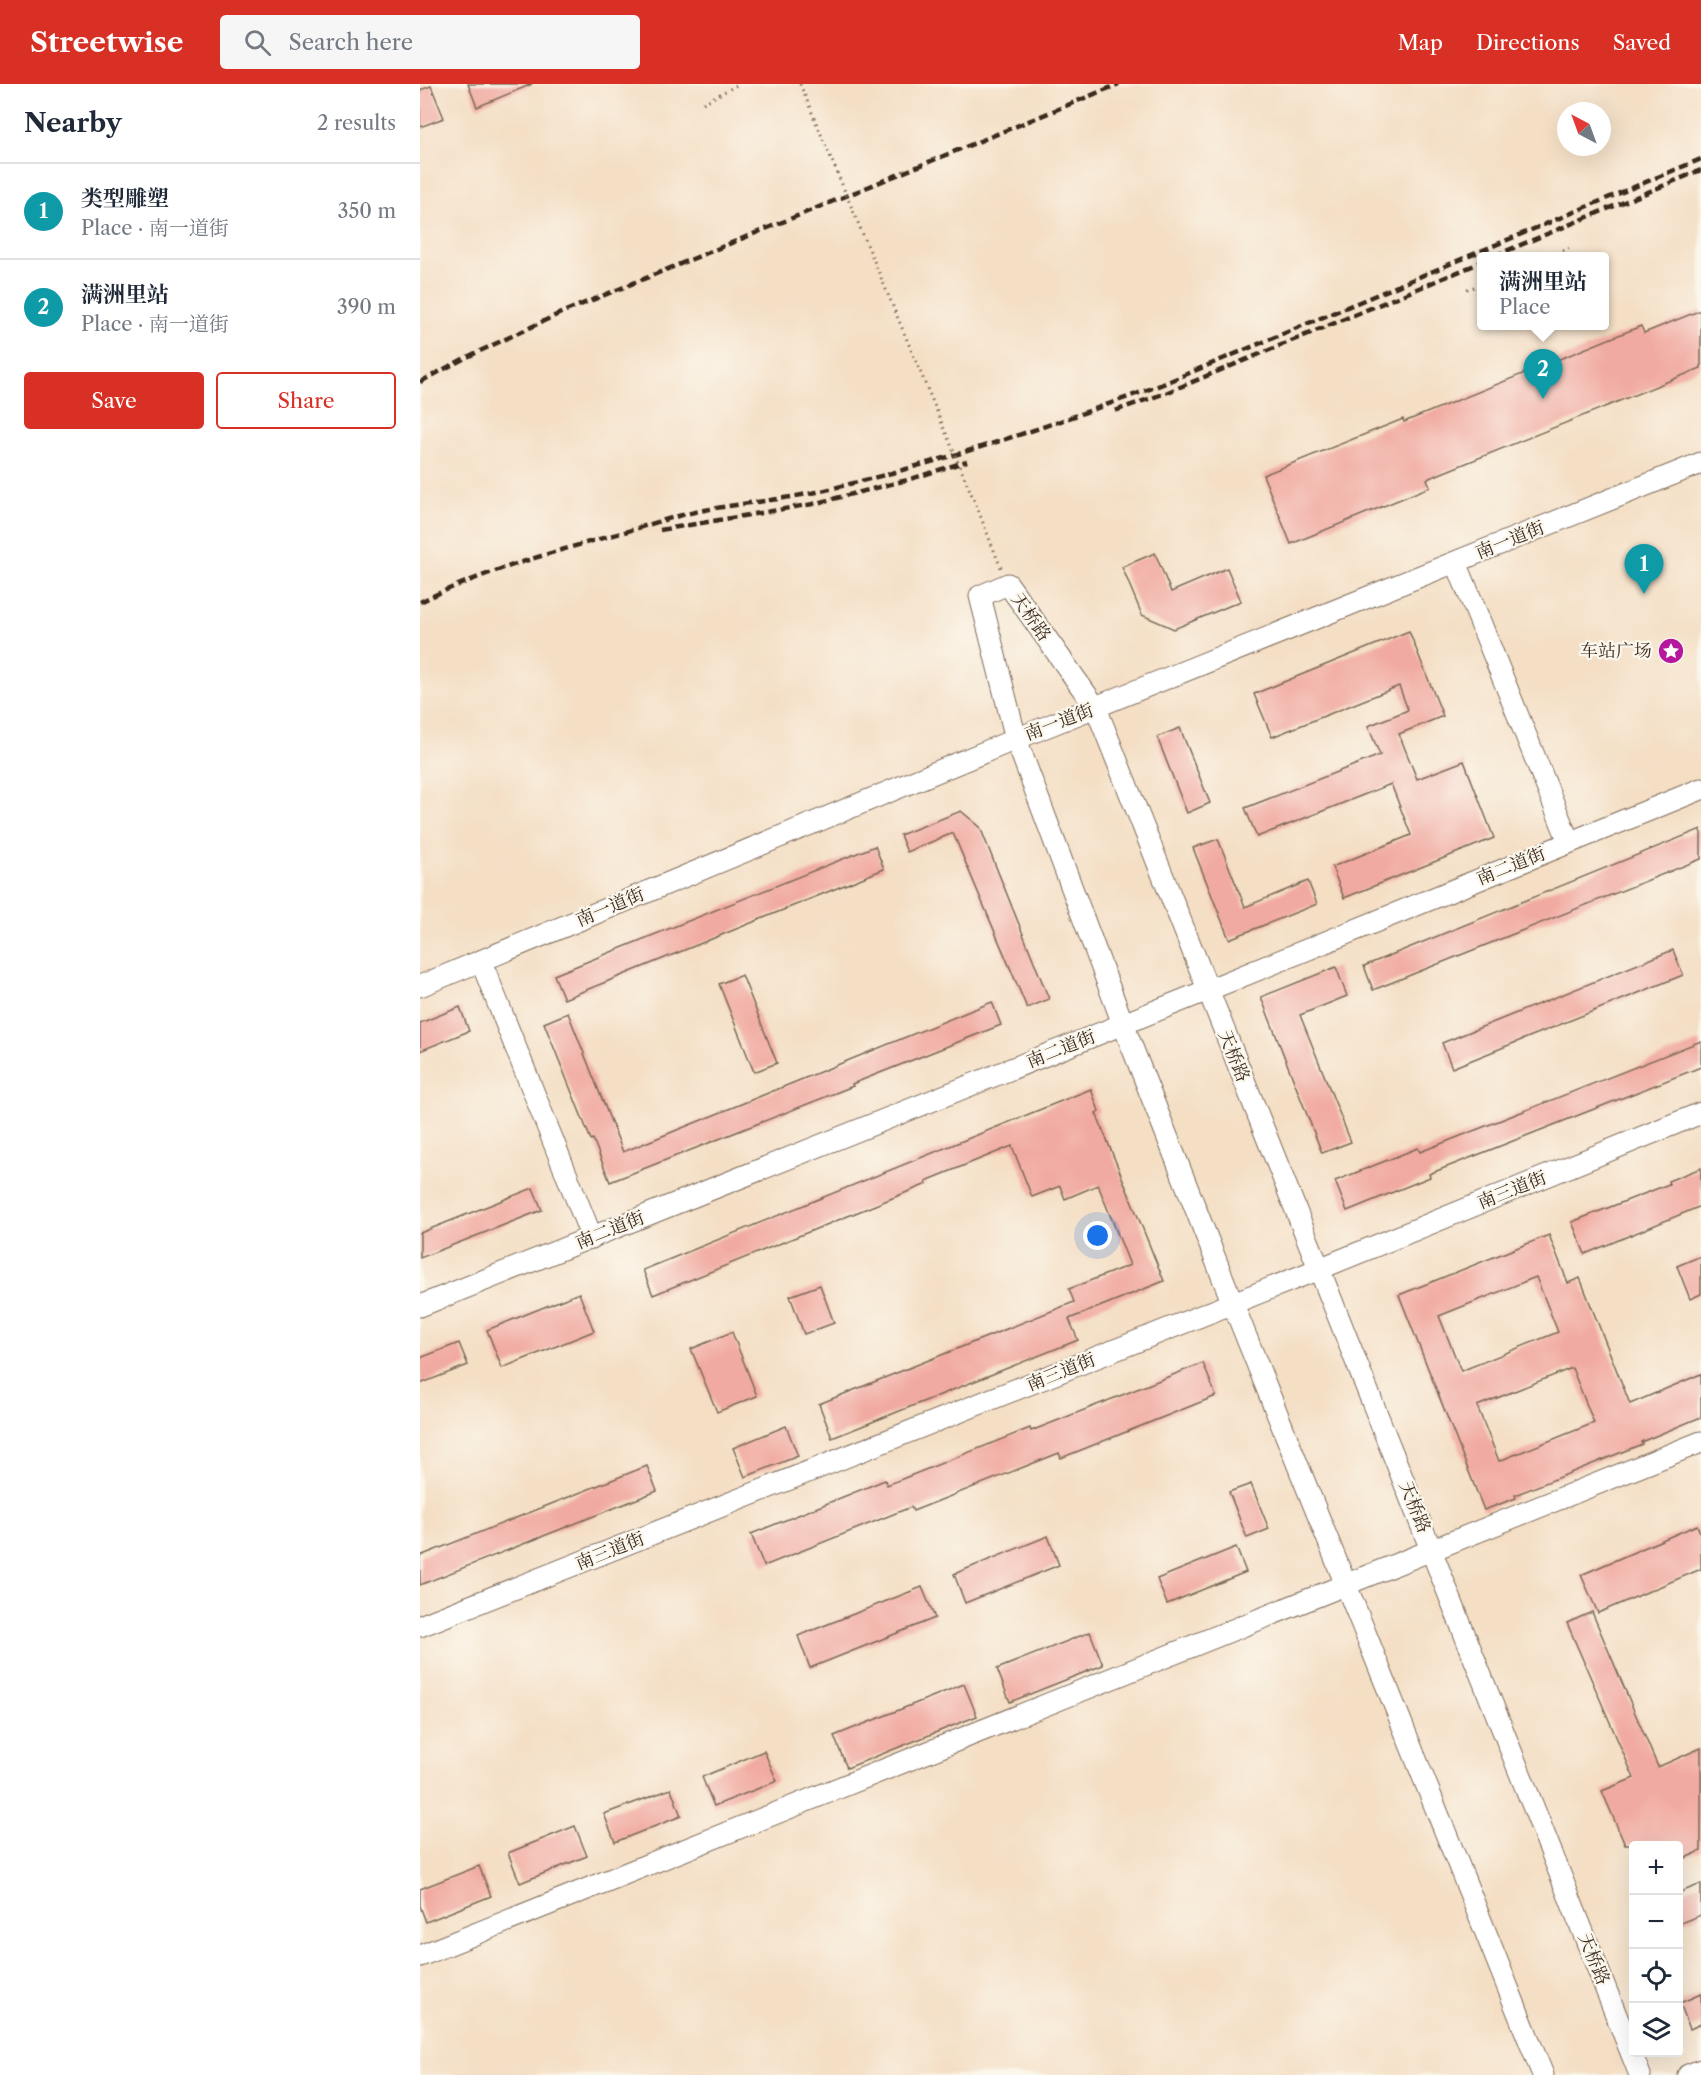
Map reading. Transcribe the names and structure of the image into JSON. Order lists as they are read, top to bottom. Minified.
{"streets":{"street":["南一道街","天桥路","南二道街","南三道街"]},"crossings":[["南一道街","天桥路"],["天桥路","南二道街"],["天桥路","南三道街"]],"places":{"place":["车站广场"]},"north":"top left","page":{"header":"Streetwise","search":"Search here","nav":["Map","Directions","Saved"],"heading":["Nearby","2 results"],"list":[{"mark":"1","name":"类型雕塑","note":"Place · 南一道街","value":"350 m"},{"mark":"2","name":"满洲里站","note":"Place · 南一道街","value":"390 m"}],"popup":["满洲里站","Place"],"pins":["2","1"],"buttons":["Save","Share"],"map_buttons":["+","−"]}}
